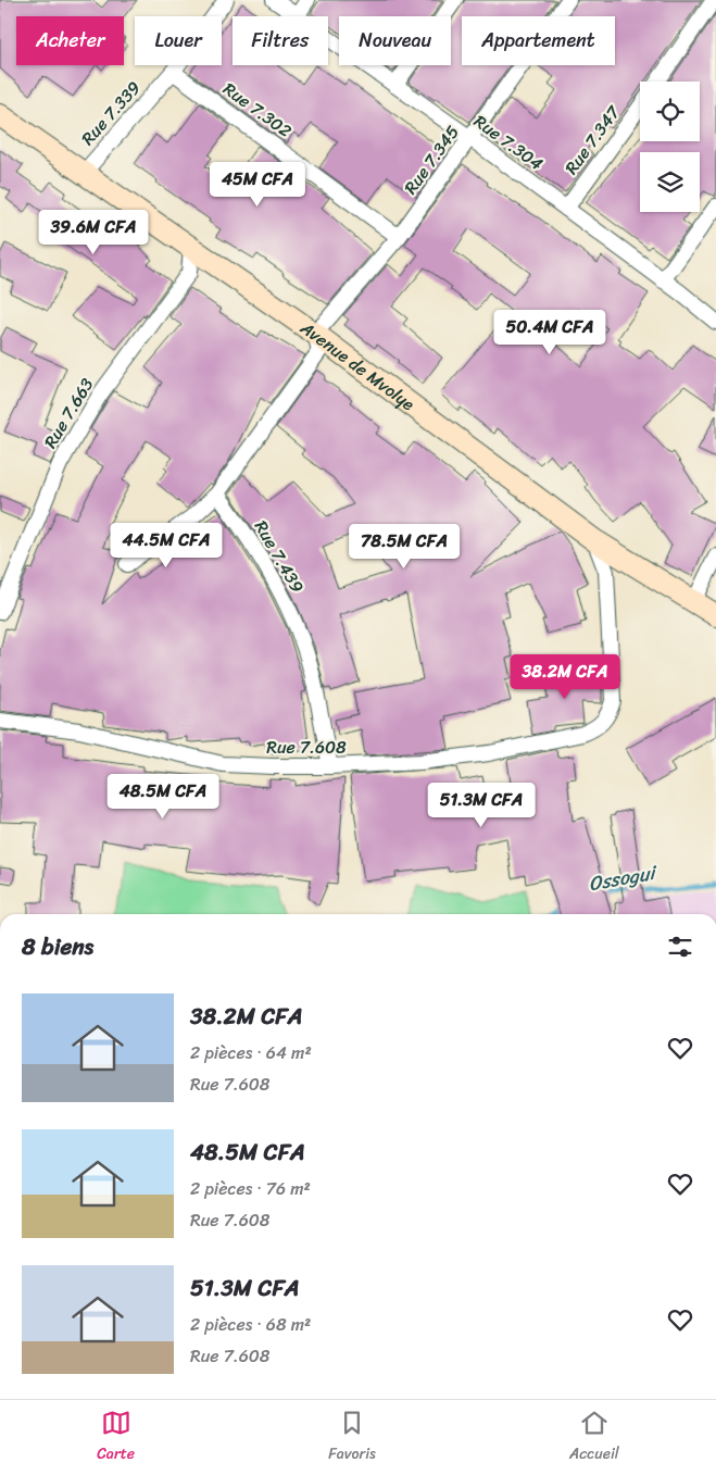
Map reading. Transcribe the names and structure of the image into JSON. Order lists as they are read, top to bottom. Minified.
{"streets":{"main road":["Avenue de Mvolye"],"street":["Rue 7.302","Rue 7.339","Rue 7.347","Rue 7.304","Rue 7.345","Rue 7.663","Rue 7.439","Rue 7.608"]},"crossings":[["Rue 7.302","Rue 7.339"],["Rue 7.302","Rue 7.345"],["Rue 7.339","Avenue de Mvolye"],["Rue 7.347","Rue 7.304"],["Rue 7.304","Rue 7.345"],["Rue 7.345","Avenue de Mvolye"],["Avenue de Mvolye","Rue 7.663"],["Avenue de Mvolye","Rue 7.608"],["Rue 7.439","Rue 7.608"]],"water":["Ossogui"],"page":{"chip":["Acheter","Louer","Filtres","Nouveau","Appartement"],"price":["45M CFA","39.6M CFA","50.4M CFA","44.5M CFA","78.5M CFA","38.2M CFA","48.5M CFA","51.3M CFA"],"heading":"8 biens","list":[{"name":"38.2M CFA","note":"2 pièces · 64 m² · Rue 7.608"},{"name":"48.5M CFA","note":"2 pièces · 76 m² · Rue 7.608"},{"name":"51.3M CFA","note":"2 pièces · 68 m² · Rue 7.608"}],"tabs":["Carte","Favoris","Accueil"]}}
